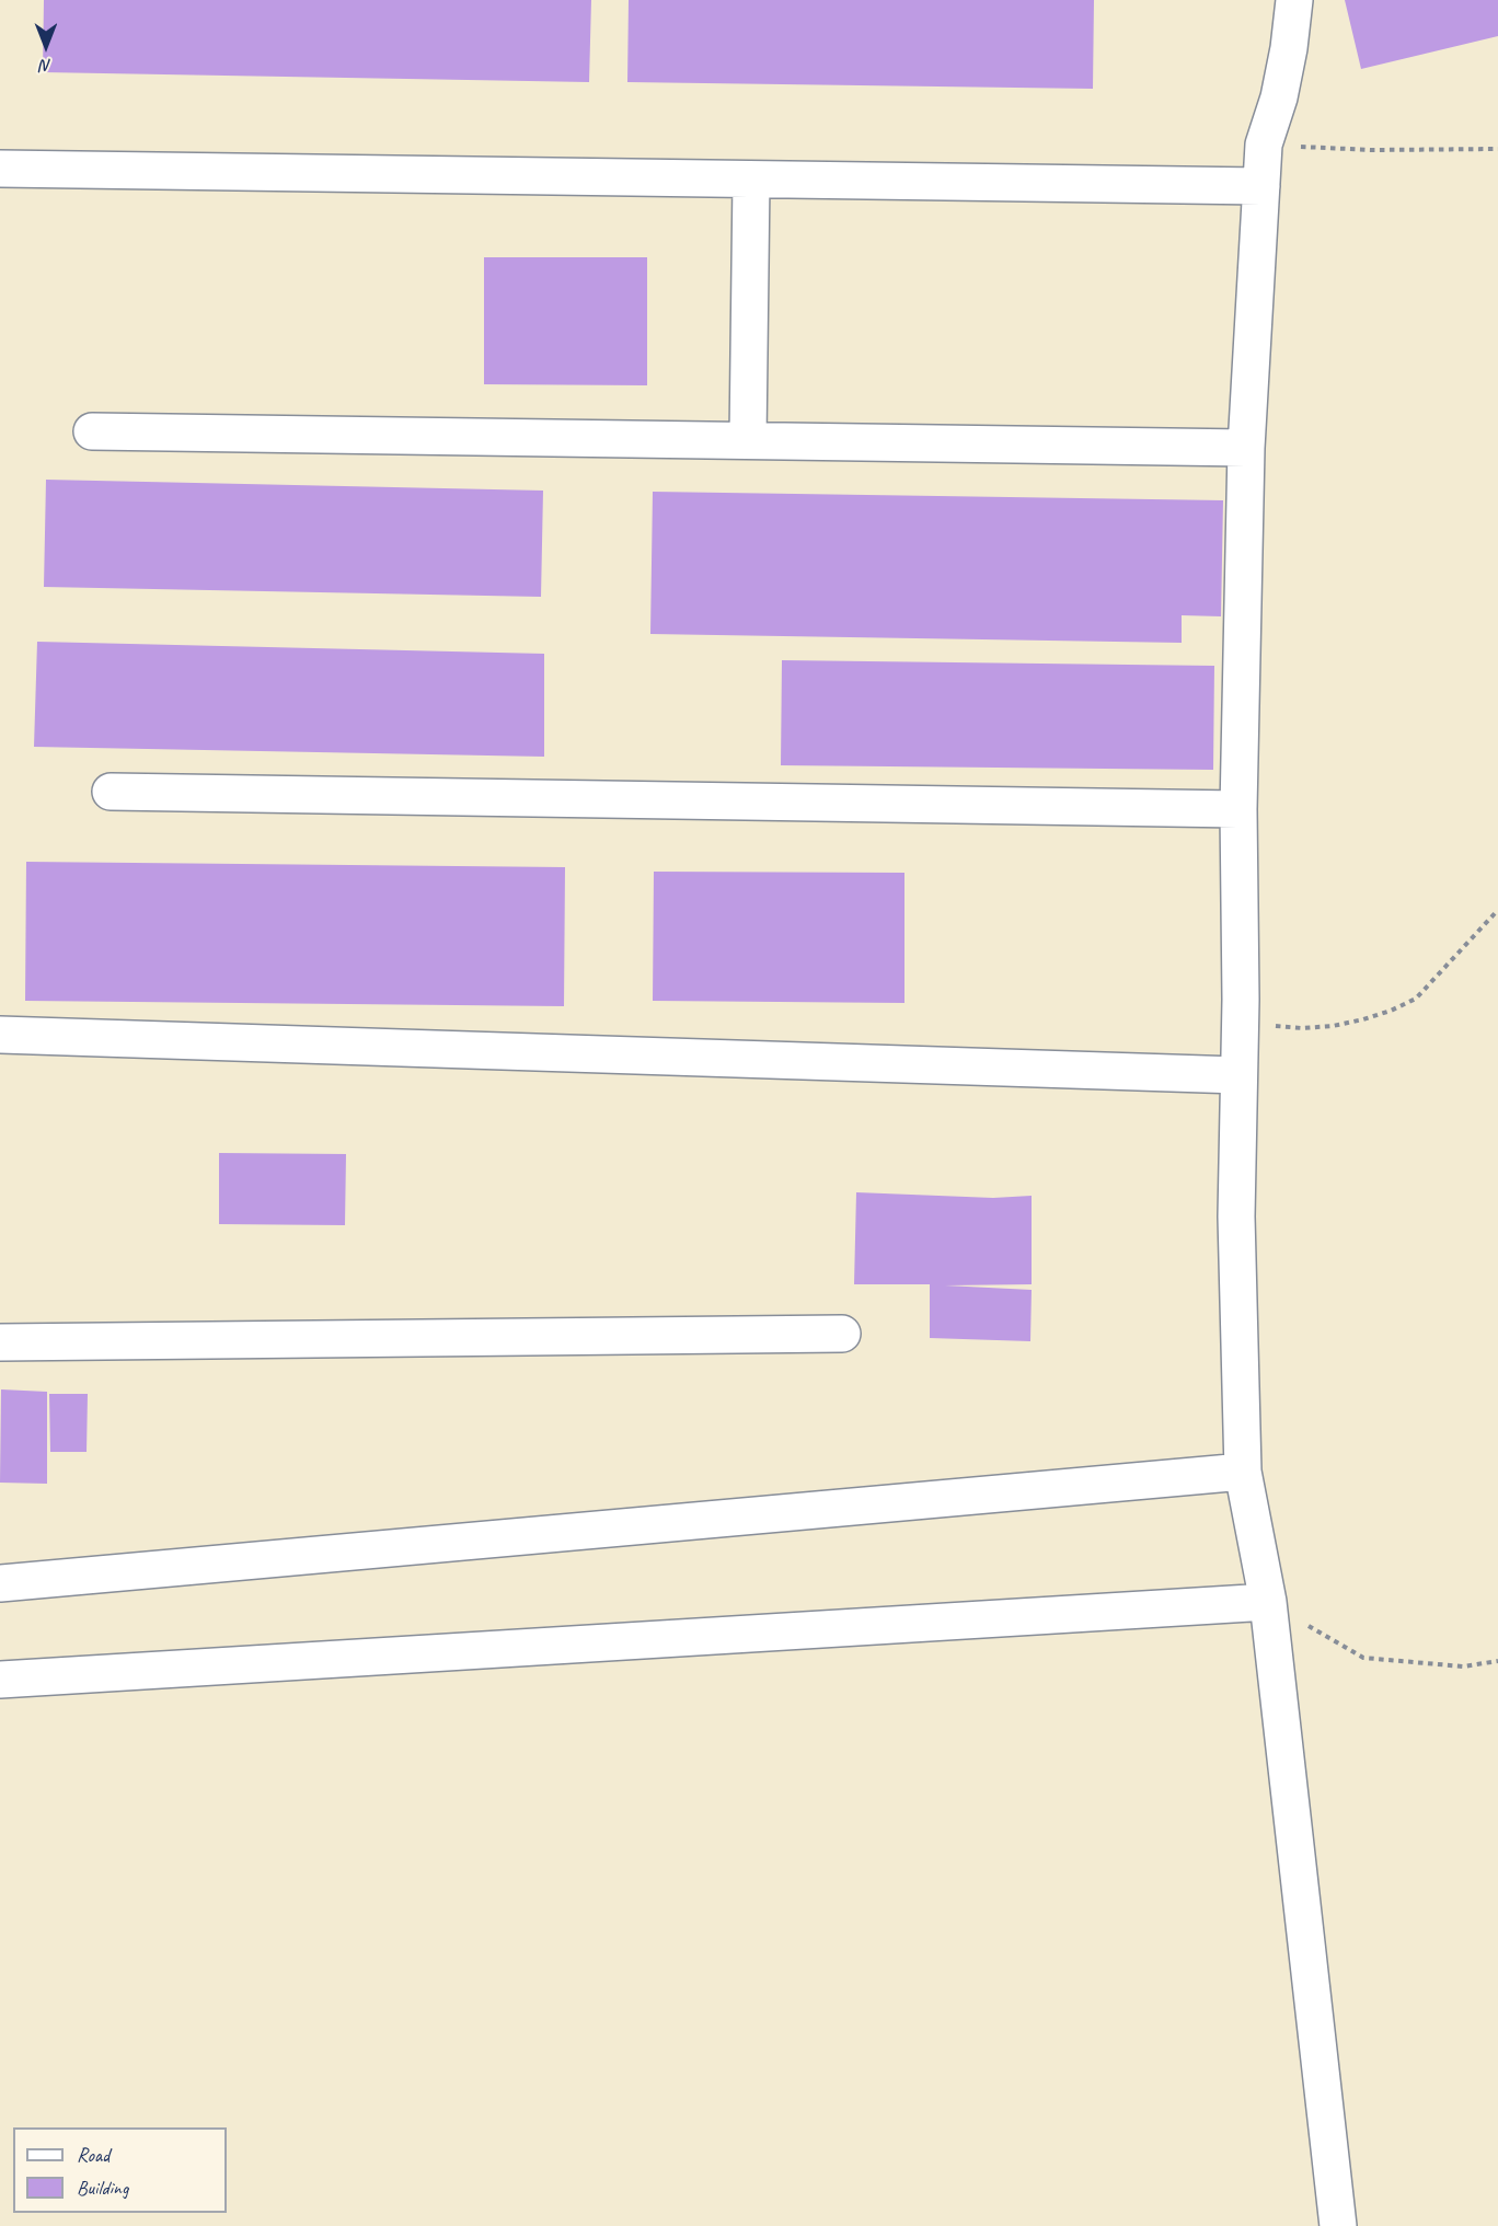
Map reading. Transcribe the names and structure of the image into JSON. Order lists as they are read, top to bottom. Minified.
{"legend":["Road","Building"],"north":"bottom"}
